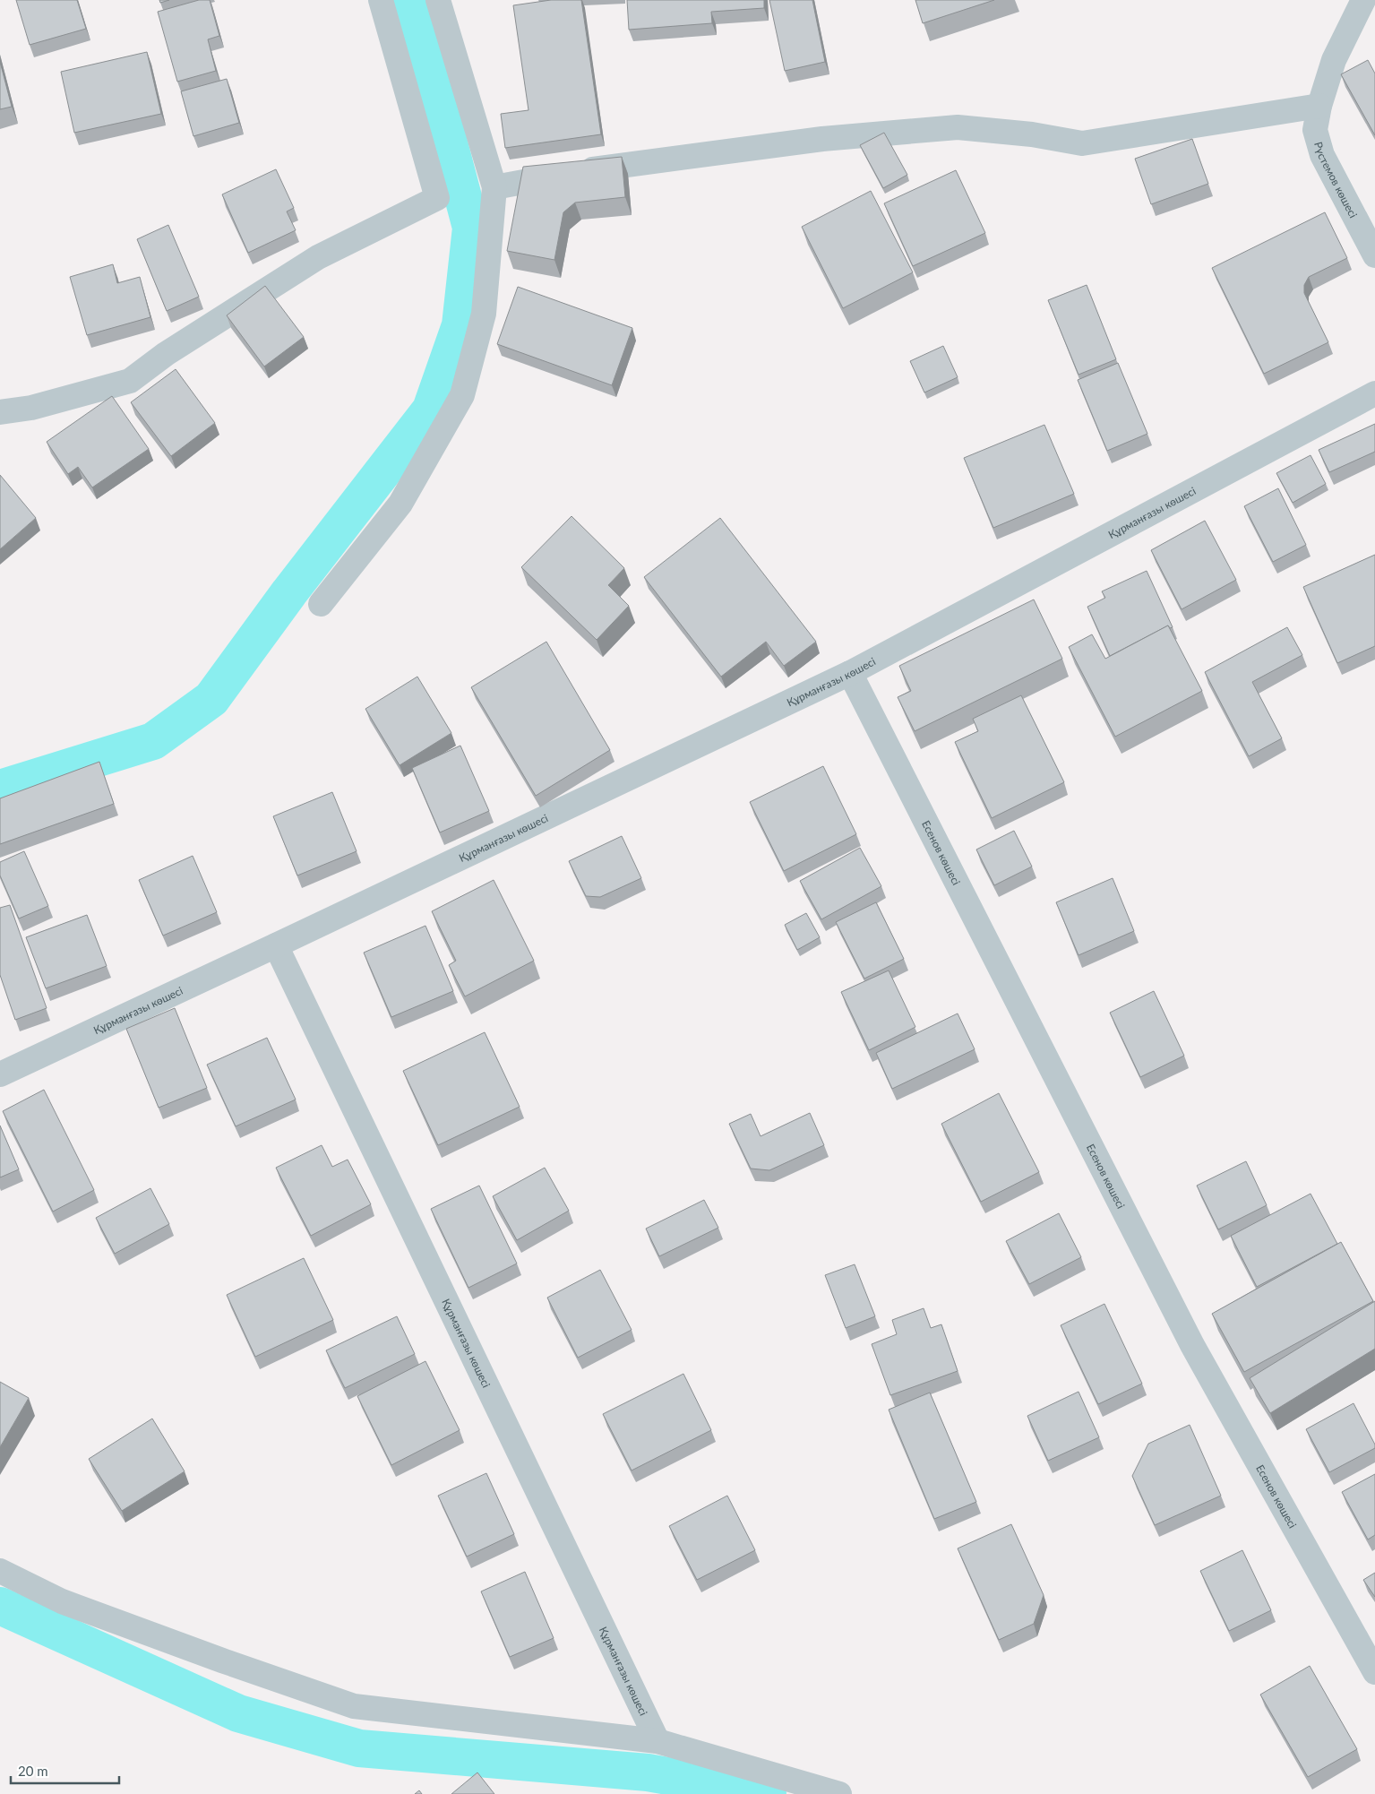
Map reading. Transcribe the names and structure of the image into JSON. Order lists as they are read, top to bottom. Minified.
{"streets":{"street":["Рүстемов көшесі","Құрманғазы көшесі","Есенов көшесі"]},"crossings":[["Құрманғазы көшесі","Есенов көшесі"]],"scale_bar":"20 m"}
